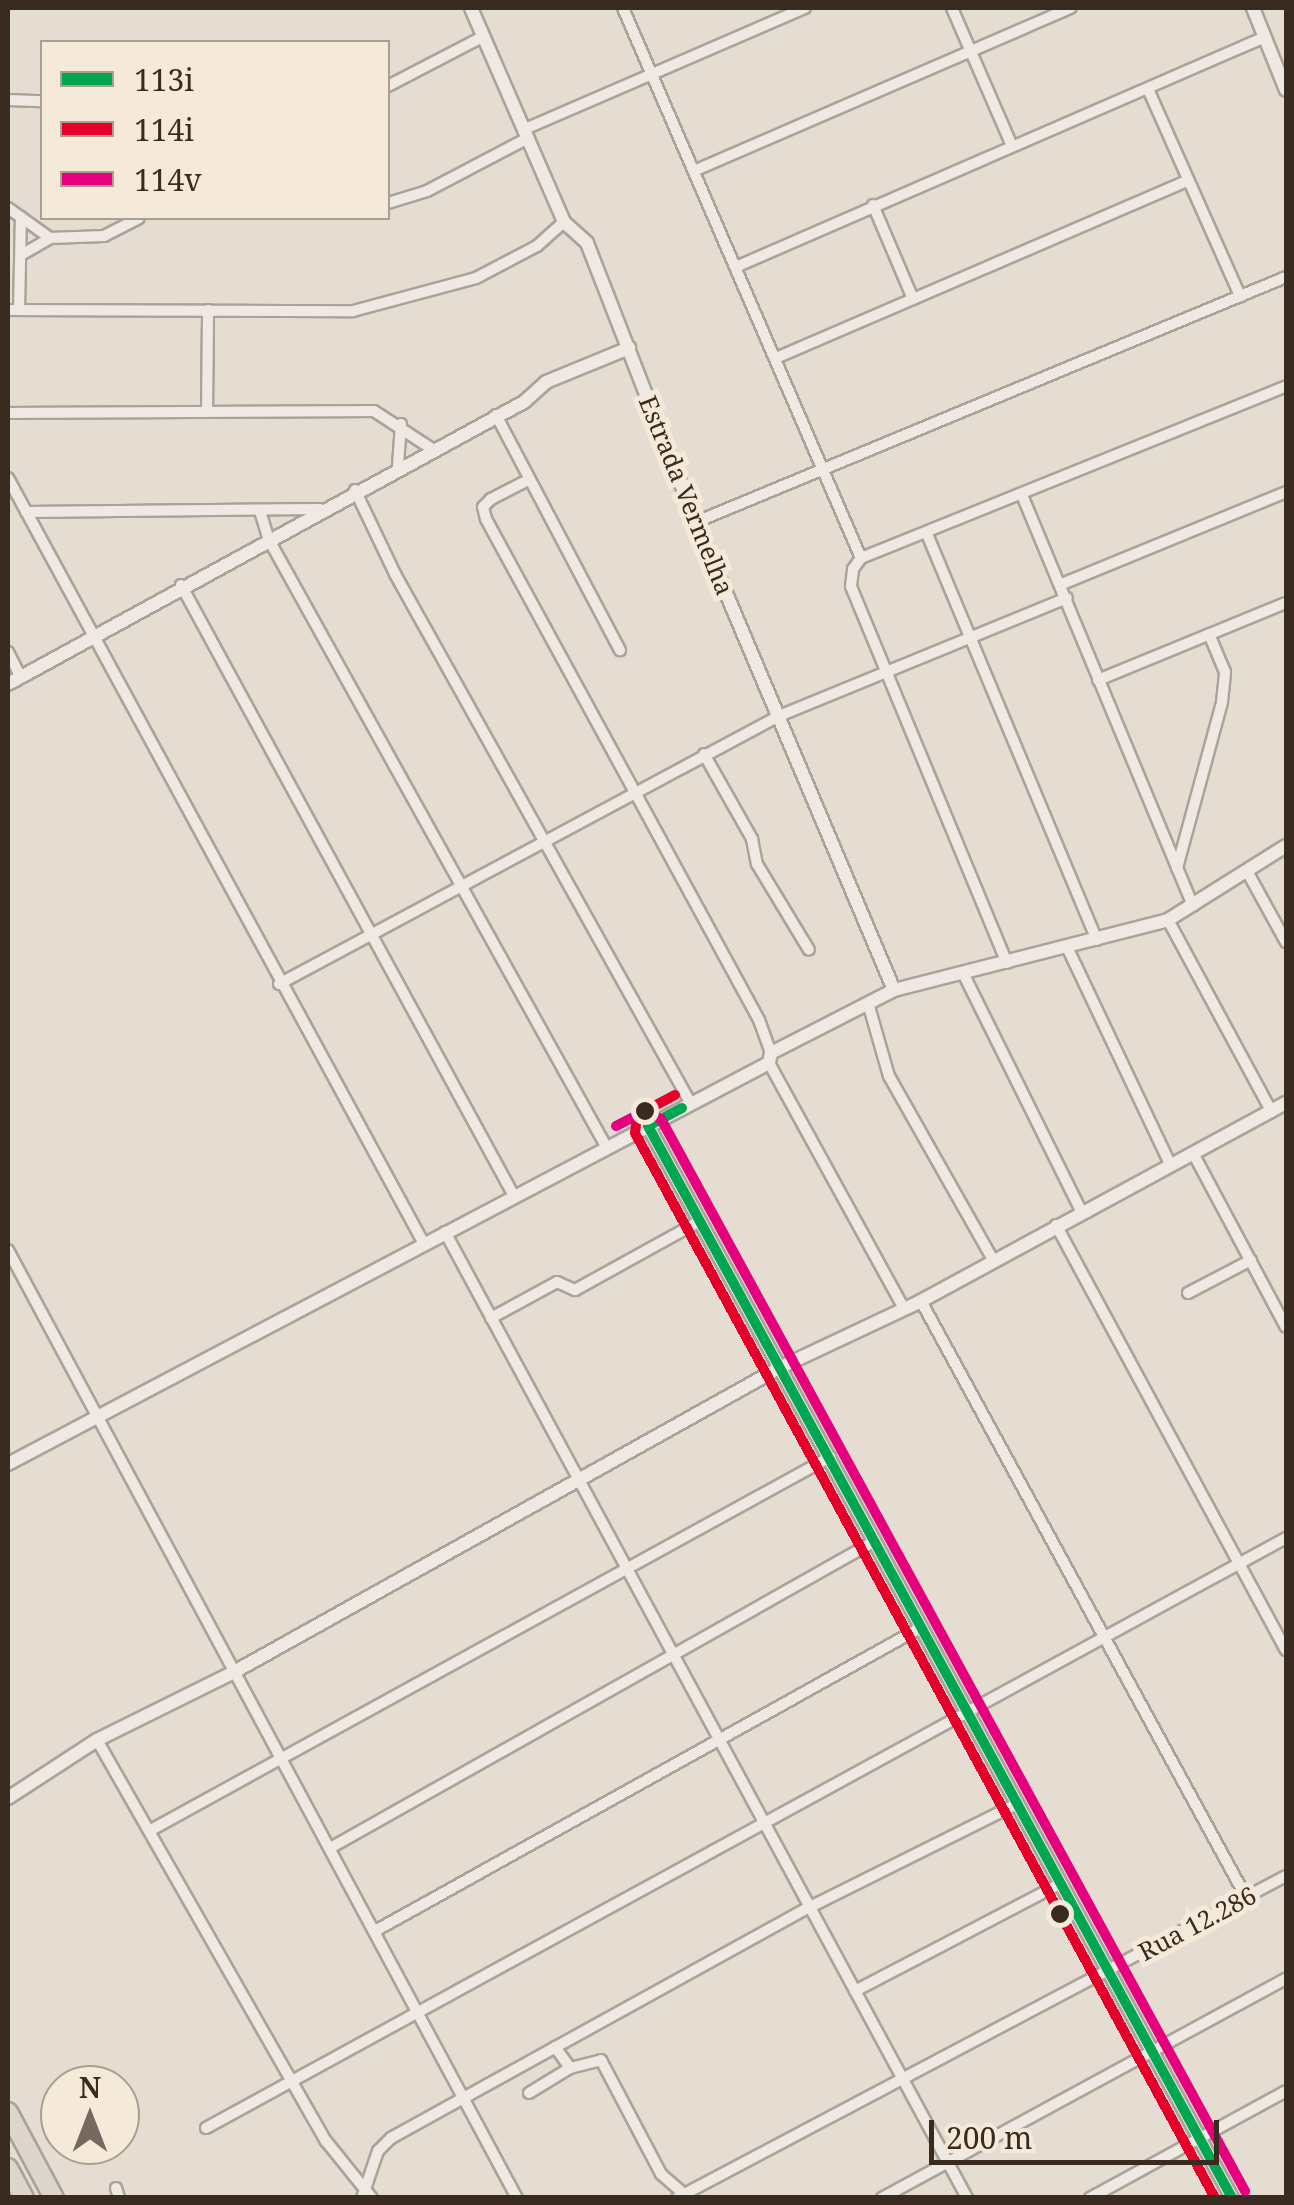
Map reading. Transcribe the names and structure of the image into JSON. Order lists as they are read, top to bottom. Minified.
{"streets":{"street":["Estrada Vermelha","Rua 12.286"]},"lines":["transit line 114i","transit line 113i","transit line 114v"],"legend":["113i","114i","114v"],"scale_bar":"200 m","north":"top"}
